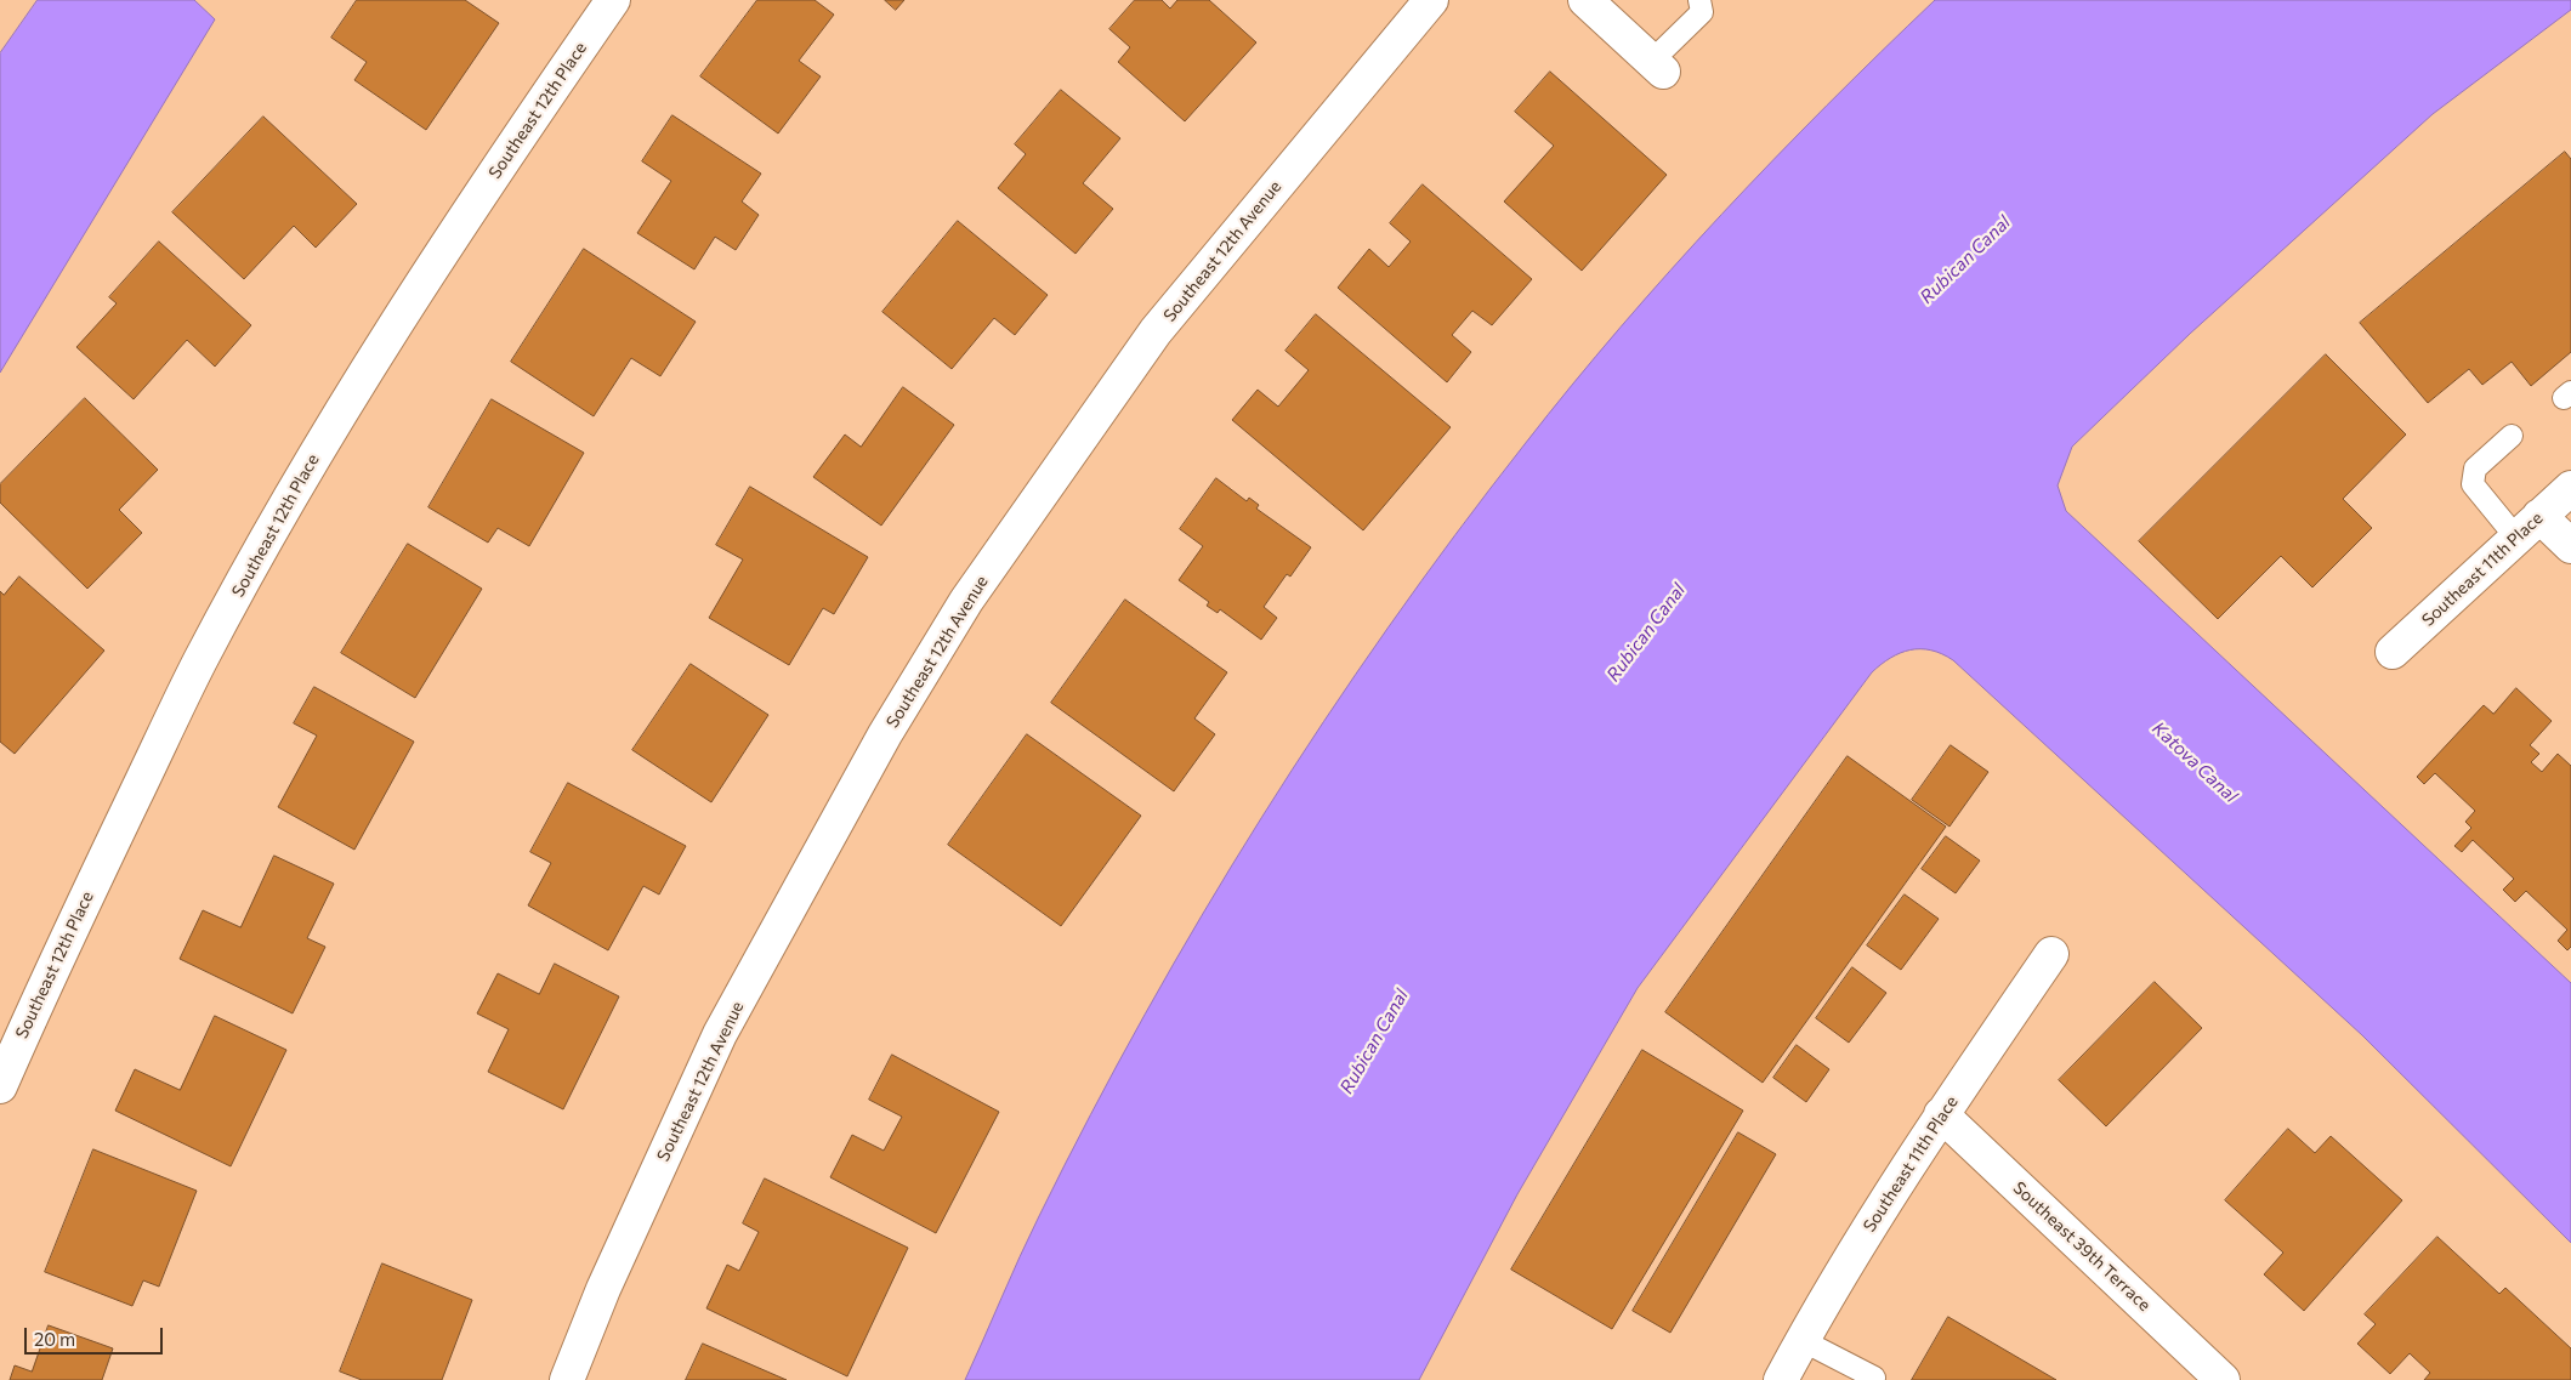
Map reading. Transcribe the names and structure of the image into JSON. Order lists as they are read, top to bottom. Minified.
{"streets":{"street":["Southeast 12th Place","Southeast 12th Avenue","Southeast 11th Place","Southeast 39th Terrace"]},"crossings":[["Southeast 11th Place","Southeast 39th Terrace"]],"water":["Rubican Canal","Katova Canal"],"scale_bar":"20 m"}
